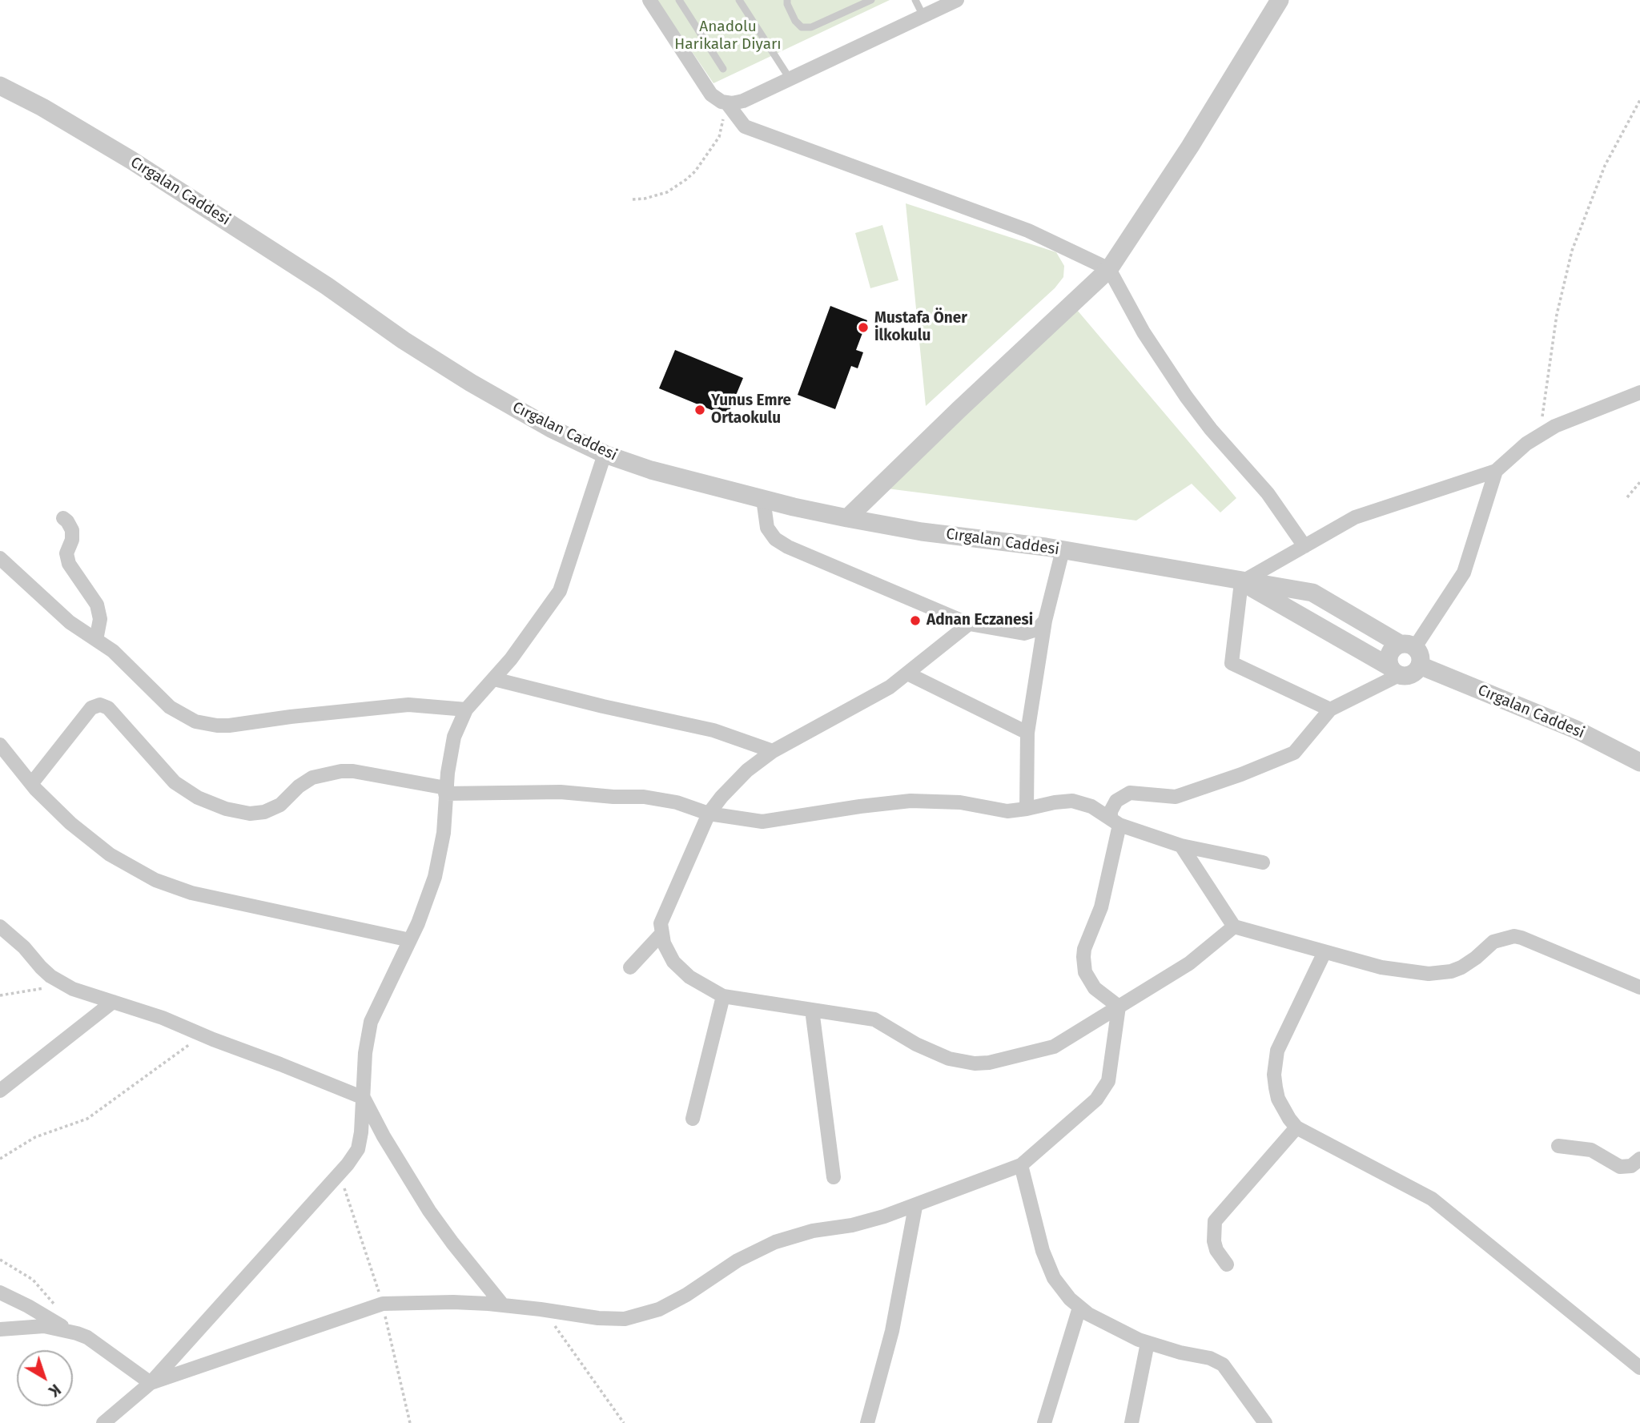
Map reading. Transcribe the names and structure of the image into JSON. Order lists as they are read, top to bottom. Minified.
{"streets":{"street":["Cırgalan Caddesi"]},"parks":["Anadolu Harikalar Diyarı"],"places":["Mustafa Öner İlkokulu","Yunus Emre Ortaokulu","Adnan Eczanesi"],"north":"bottom right"}
